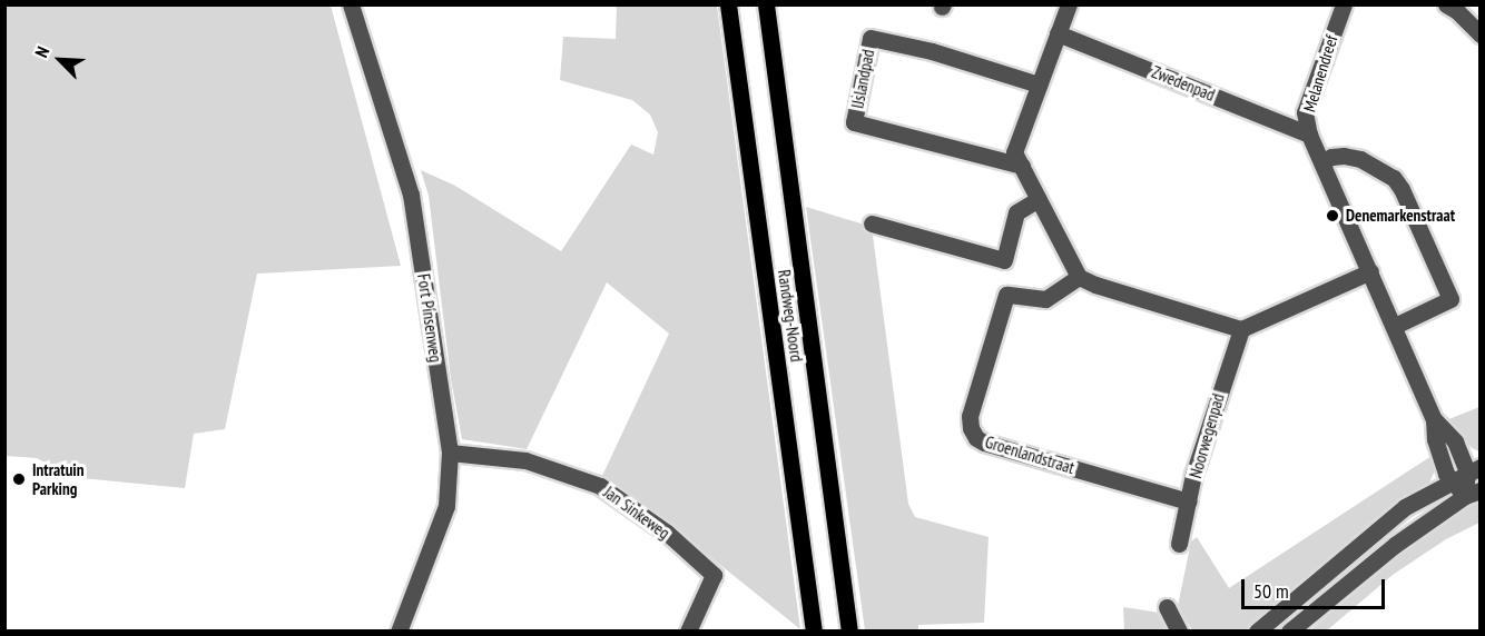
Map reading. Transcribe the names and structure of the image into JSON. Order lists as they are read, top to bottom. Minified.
{"streets":{"main road":["Randweg-Noord"],"street":["Melanendreef","IJslandpad","Zwedenpad","Fort Pinsenweg","Noorwegenpad","Groenlandstraat","Jan Sinkeweg"]},"crossings":[["Melanendreef","Zwedenpad"],["Fort Pinsenweg","Jan Sinkeweg"],["Noorwegenpad","Groenlandstraat"]],"places":["Denemarkenstraat","Intratuin Parking"],"scale_bar":"50 m","north":"top left"}
